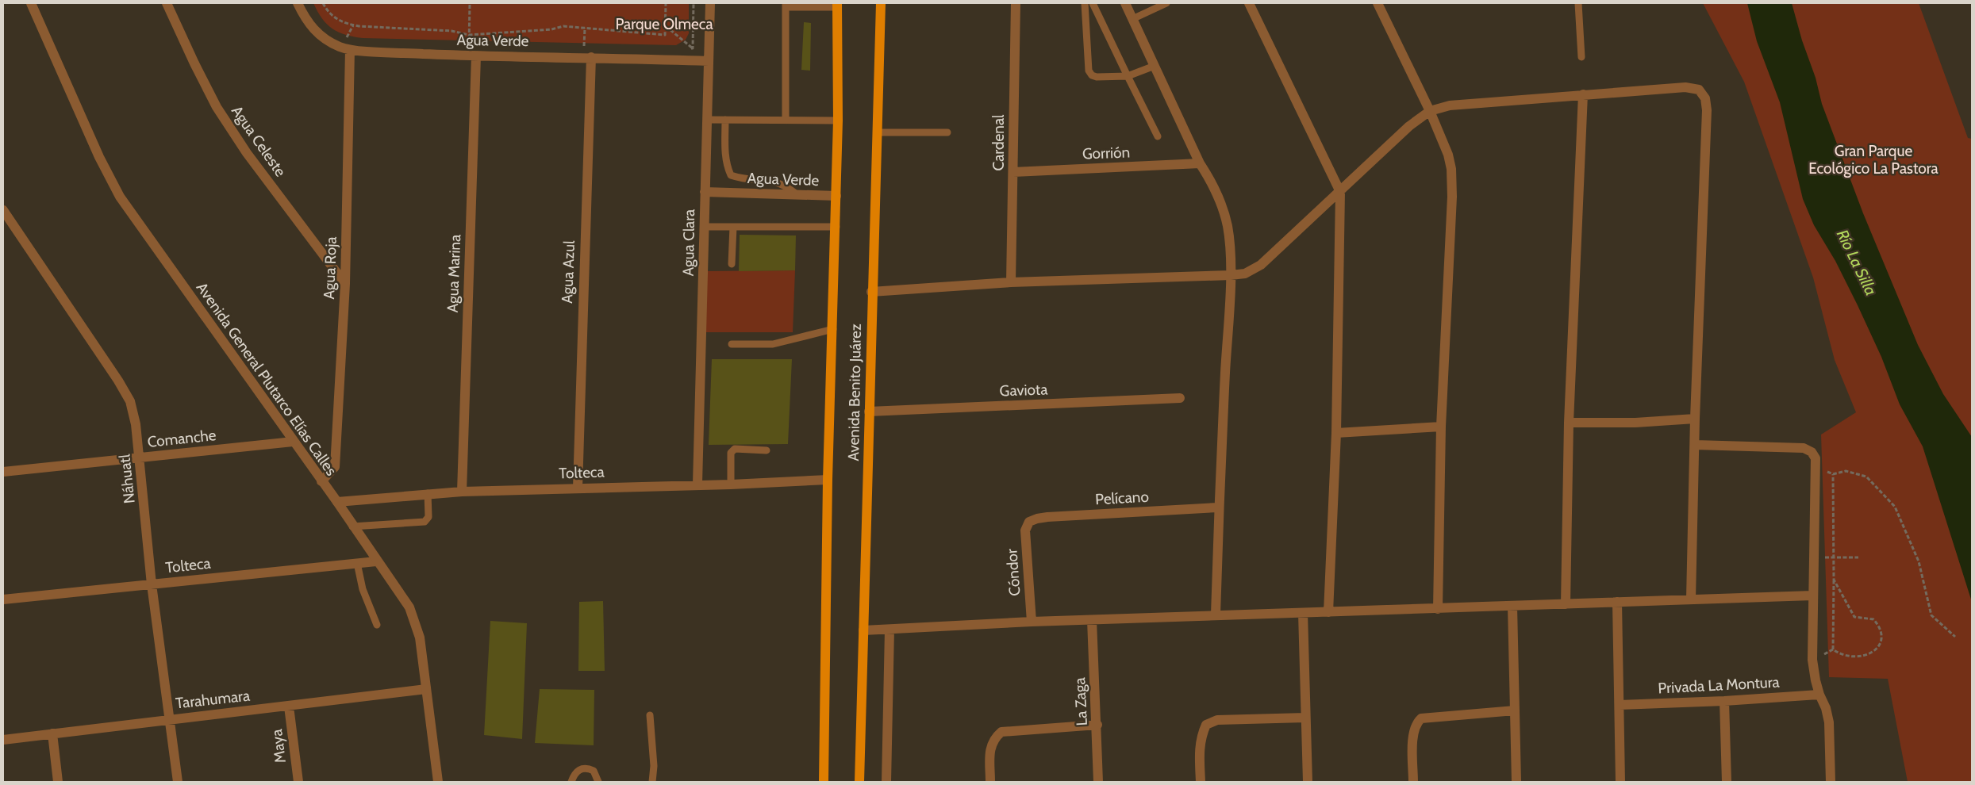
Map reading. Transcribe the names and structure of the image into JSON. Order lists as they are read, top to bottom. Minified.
{"streets":{"main road":["Avenida Benito Juárez"],"street":["Agua Verde","Agua Celeste","Cardenal","Gorrión","Agua Clara","Agua Roja","Agua Azul","Agua Marina","Avenida General Plutarco Elías Calles","Gaviota","Comanche","Tolteca","Náhuatl","Pelícano","Cóndor","Privada La Montura","Tarahumara","La Zaga","Maya"]},"crossings":[["Agua Verde","Agua Clara"],["Agua Verde","Agua Roja"],["Agua Verde","Agua Azul"],["Agua Verde","Agua Marina"],["Agua Verde","Avenida Benito Juárez"],["Agua Celeste","Agua Roja"],["Cardenal","Gorrión"],["Agua Clara","Tolteca"],["Agua Roja","Avenida General Plutarco Elías Calles"],["Agua Azul","Tolteca"],["Agua Marina","Tolteca"],["Avenida General Plutarco Elías Calles","Comanche"],["Avenida General Plutarco Elías Calles","Tolteca"],["Avenida General Plutarco Elías Calles","Tarahumara"],["Gaviota","Avenida Benito Juárez"],["Avenida Benito Juárez","Tolteca"],["Comanche","Náhuatl"],["Tolteca","Náhuatl"],["Náhuatl","Tarahumara"],["Pelícano","Cóndor"],["Tarahumara","Maya"]],"water":["Río La Silla"],"parks":["Parque Olmeca","Gran Parque Ecológico La Pastora"]}
